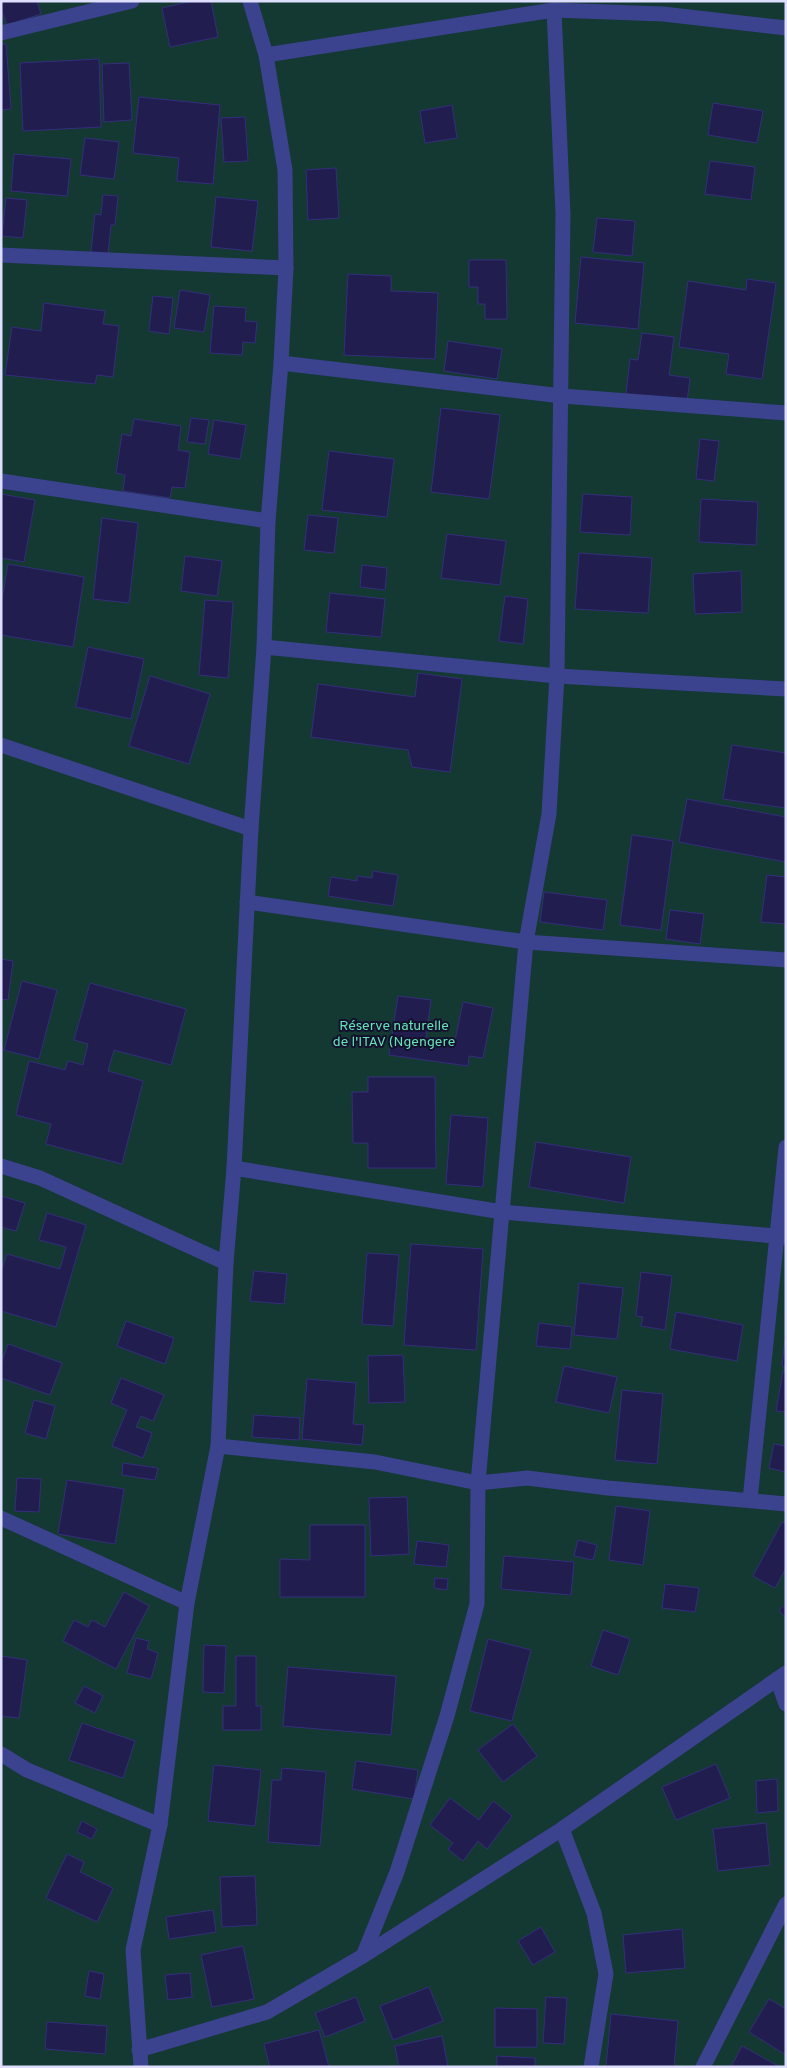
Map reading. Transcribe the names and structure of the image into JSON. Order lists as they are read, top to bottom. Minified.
{"parks":["Réserve naturelle de l'ITAV (Ngengere"]}
